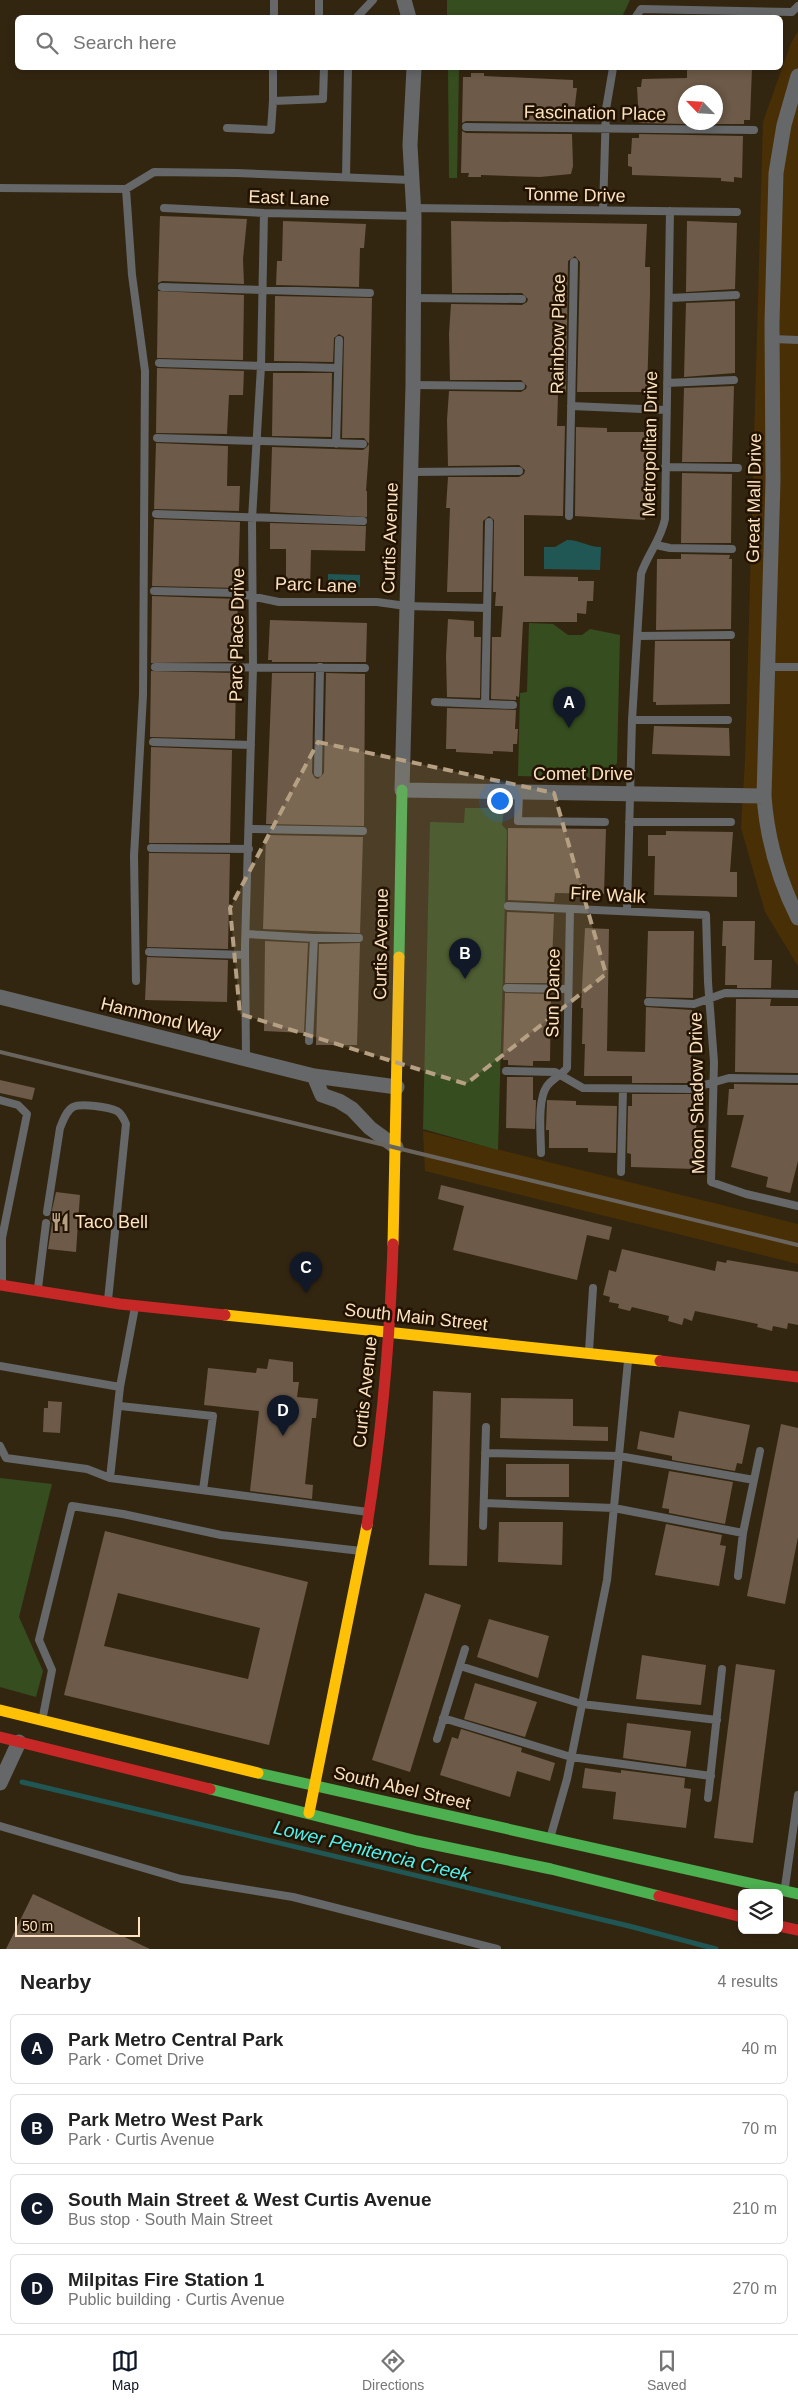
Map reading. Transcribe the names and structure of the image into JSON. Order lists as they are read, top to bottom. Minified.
{"streets":{"main road":["Curtis Avenue","South Main Street","South Abel Street"],"street":["Great Mall Drive","Comet Drive","Hammond Way"],"lane":["Fascination Place","Tonme Drive","East Lane","Rainbow Place","Metropolitan Drive","Parc Lane","Parc Place Drive","Fire Walk","Sun Dance","Moon Shadow Drive"]},"crossings":[["Tonme Drive","East Lane"],["Tonme Drive","Metropolitan Drive"],["Tonme Drive","Curtis Avenue"],["East Lane","Curtis Avenue"],["East Lane","Parc Place Drive"],["Rainbow Place","Metropolitan Drive"],["Metropolitan Drive","Comet Drive"],["Metropolitan Drive","Fire Walk"],["Great Mall Drive","Comet Drive"],["Curtis Avenue","Parc Lane"],["Curtis Avenue","Comet Drive"],["Curtis Avenue","Hammond Way"],["Curtis Avenue","South Main Street"],["Curtis Avenue","South Abel Street"],["Parc Lane","Parc Place Drive"],["Parc Place Drive","Hammond Way"],["Fire Walk","Sun Dance"],["Fire Walk","Moon Shadow Drive"]],"water":["Lower Penitencia Creek"],"places":{"restaurant":["Taco Bell"]},"scale_bar":"50 m","north":"top left","page":{"search":"Search here","pins":["A","B","C","D"],"scale":"50 m","heading":["Nearby","4 results"],"list":[{"mark":"A","name":"Park Metro Central Park","note":"Park · Comet Drive","value":"40 m"},{"mark":"B","name":"Park Metro West Park","note":"Park · Curtis Avenue","value":"70 m"},{"mark":"C","name":"South Main Street & West Curtis Avenue","note":"Bus stop · South Main Street","value":"210 m"},{"mark":"D","name":"Milpitas Fire Station 1","note":"Public building · Curtis Avenue","value":"270 m"}],"nav":["Map","Directions","Saved"]}}
